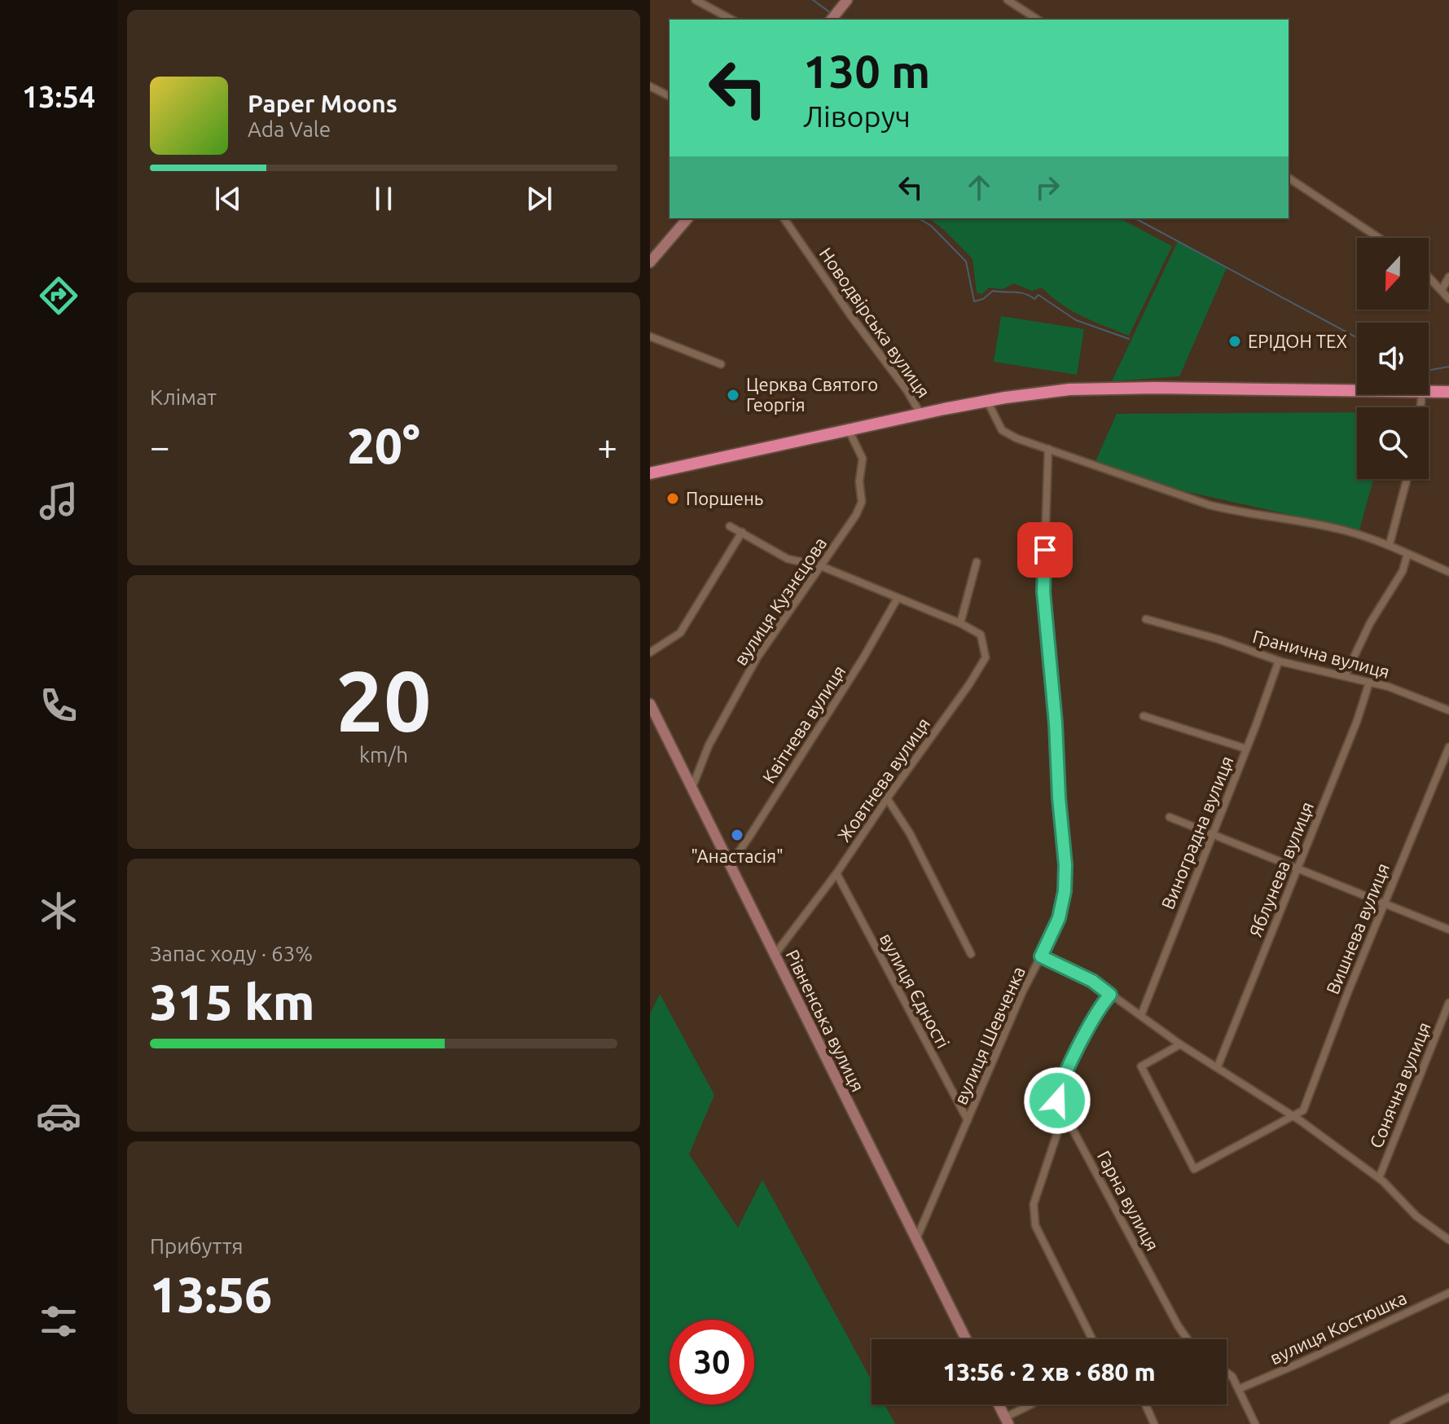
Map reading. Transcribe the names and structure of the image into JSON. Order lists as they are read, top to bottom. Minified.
{"streets":{"main road":["Рівненська вулиця"],"street":["Новодвірська вулиця","вулиця Кузнєцова","Гранична вулиця","Квітнева вулиця","Жовтнева вулиця","Виноградна вулиця","Яблунева вулиця","Вишнева вулиця","вулиця Єдності","вулиця Шевченка","Сонячна вулиця","Гарна вулиця","вулиця Костюшка"]},"crossings":[["вулиця Кузнєцова","Рівненська вулиця"],["Гранична вулиця","Виноградна вулиця"],["Гранична вулиця","Яблунева вулиця"],["Квітнева вулиця","Рівненська вулиця"],["Жовтнева вулиця","вулиця Єдності"],["Жовтнева вулиця","Рівненська вулиця"],["вулиця Єдності","вулиця Шевченка"],["Рівненська вулиця","вулиця Шевченка"]],"places":["ЕРІДОН ТЕХ","Церква Святого Георгія","Поршень","\"Анастасія\""],"north":"bottom","page":{"tabs":"13:54","turn":["130 m","Ліворуч"],"song":["Paper Moons","Ada Vale"],"tile":["Клімат",["20","km/h"],["Запас ходу · 63%","315 km"],["Прибуття","13:56"]],"heat":["−","20°","+"],"limit":"30","trip":"13:56 · 2 хв · 680 m"}}
